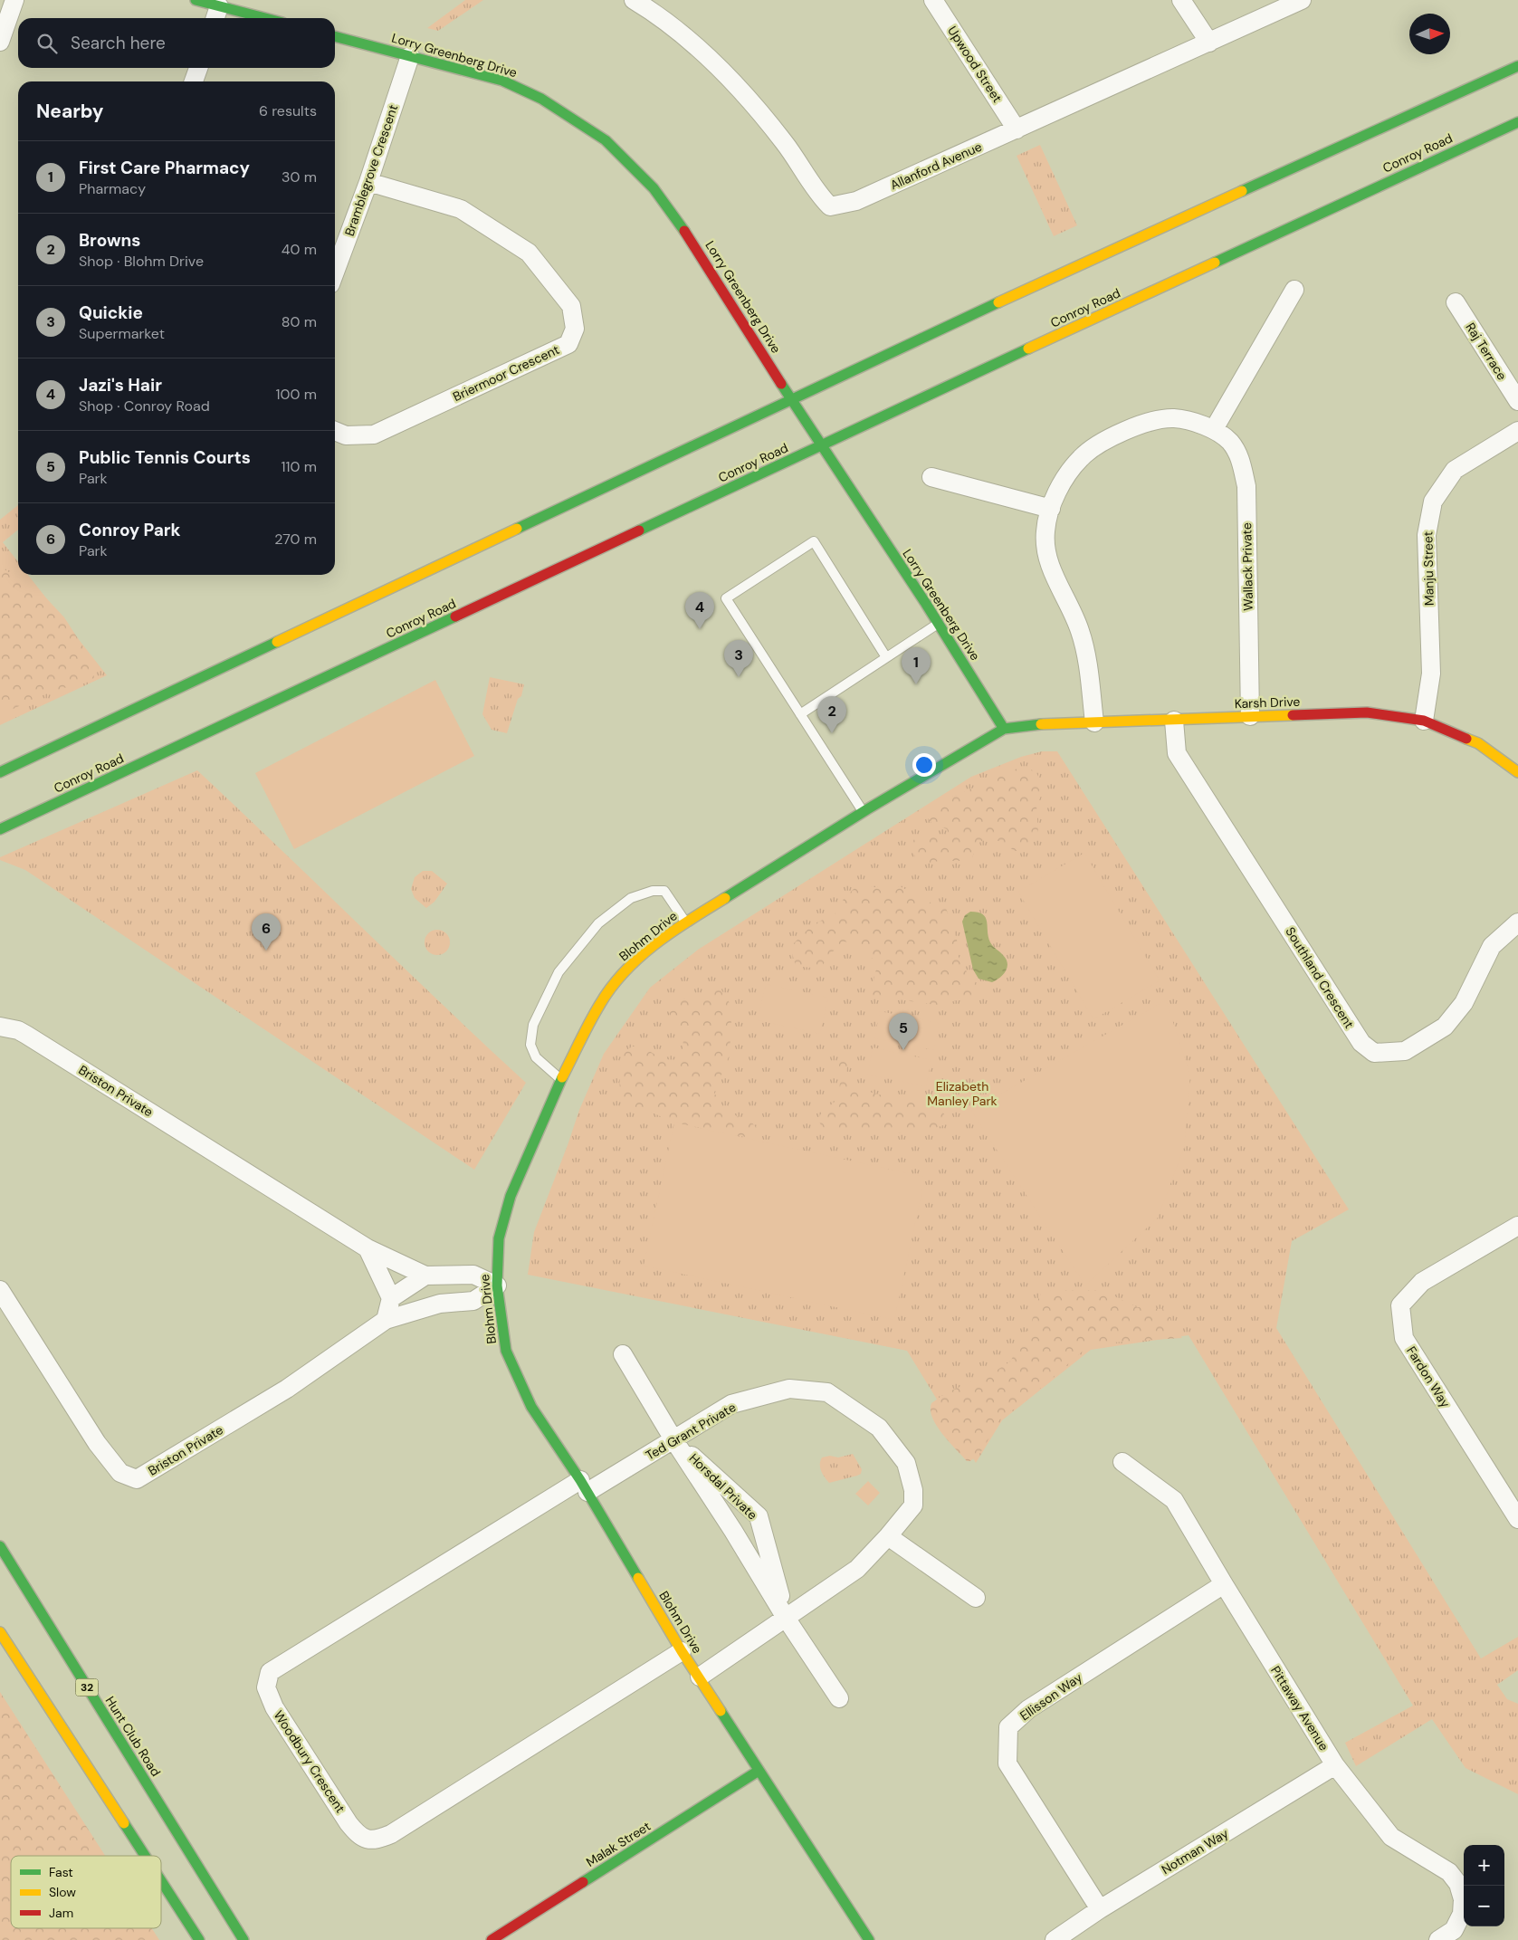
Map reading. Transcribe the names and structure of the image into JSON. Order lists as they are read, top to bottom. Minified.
{"streets":{"main road":["Lorry Greenberg Drive","Conroy Road","Karsh Drive","Blohm Drive","32","Hunt Club Road","Malak Street"],"street":["Upwood Street","Allanford Avenue","Bramblegrove Crescent","Raj Terrace","Briermoor Crescent","Wallack Private","Manju Street","Southland Crescent","Briston Private","Fardon Way","Ted Grant Private","Horsdal Private","Ellisson Way","Pittaway Avenue","Woodbury Crescent","Notman Way"]},"crossings":[["Lorry Greenberg Drive","Conroy Road"],["Lorry Greenberg Drive","Bramblegrove Crescent"],["Lorry Greenberg Drive","Karsh Drive"],["Lorry Greenberg Drive","Blohm Drive"],["Upwood Street","Allanford Avenue"],["Bramblegrove Crescent","Briermoor Crescent"],["Wallack Private","Karsh Drive"],["Manju Street","Karsh Drive"],["Karsh Drive","Blohm Drive"],["Karsh Drive","Southland Crescent"],["Blohm Drive","Briston Private"],["Blohm Drive","Ted Grant Private"],["Blohm Drive","Woodbury Crescent"],["Blohm Drive","Malak Street"],["Ted Grant Private","Horsdal Private"],["Ted Grant Private","Woodbury Crescent"],["Ellisson Way","Pittaway Avenue"],["Ellisson Way","Notman Way"],["Pittaway Avenue","Notman Way"]],"parks":["Elizabeth Manley Park"],"legend":["Fast","Slow","Jam"],"north":"right","page":{"search":"Search here","heading":["Nearby","6 results"],"list":[{"mark":"1","name":"First Care Pharmacy","note":"Pharmacy","value":"30 m"},{"mark":"2","name":"Browns","note":"Shop · Blohm Drive","value":"40 m"},{"mark":"3","name":"Quickie","note":"Supermarket","value":"80 m"},{"mark":"4","name":"Jazi's Hair","note":"Shop · Conroy Road","value":"100 m"},{"mark":"5","name":"Public Tennis Courts","note":"Park","value":"110 m"},{"mark":"6","name":"Conroy Park","note":"Park","value":"270 m"}],"pins":["4","3","1","2","6","5"],"map_buttons":["+","−"]}}
